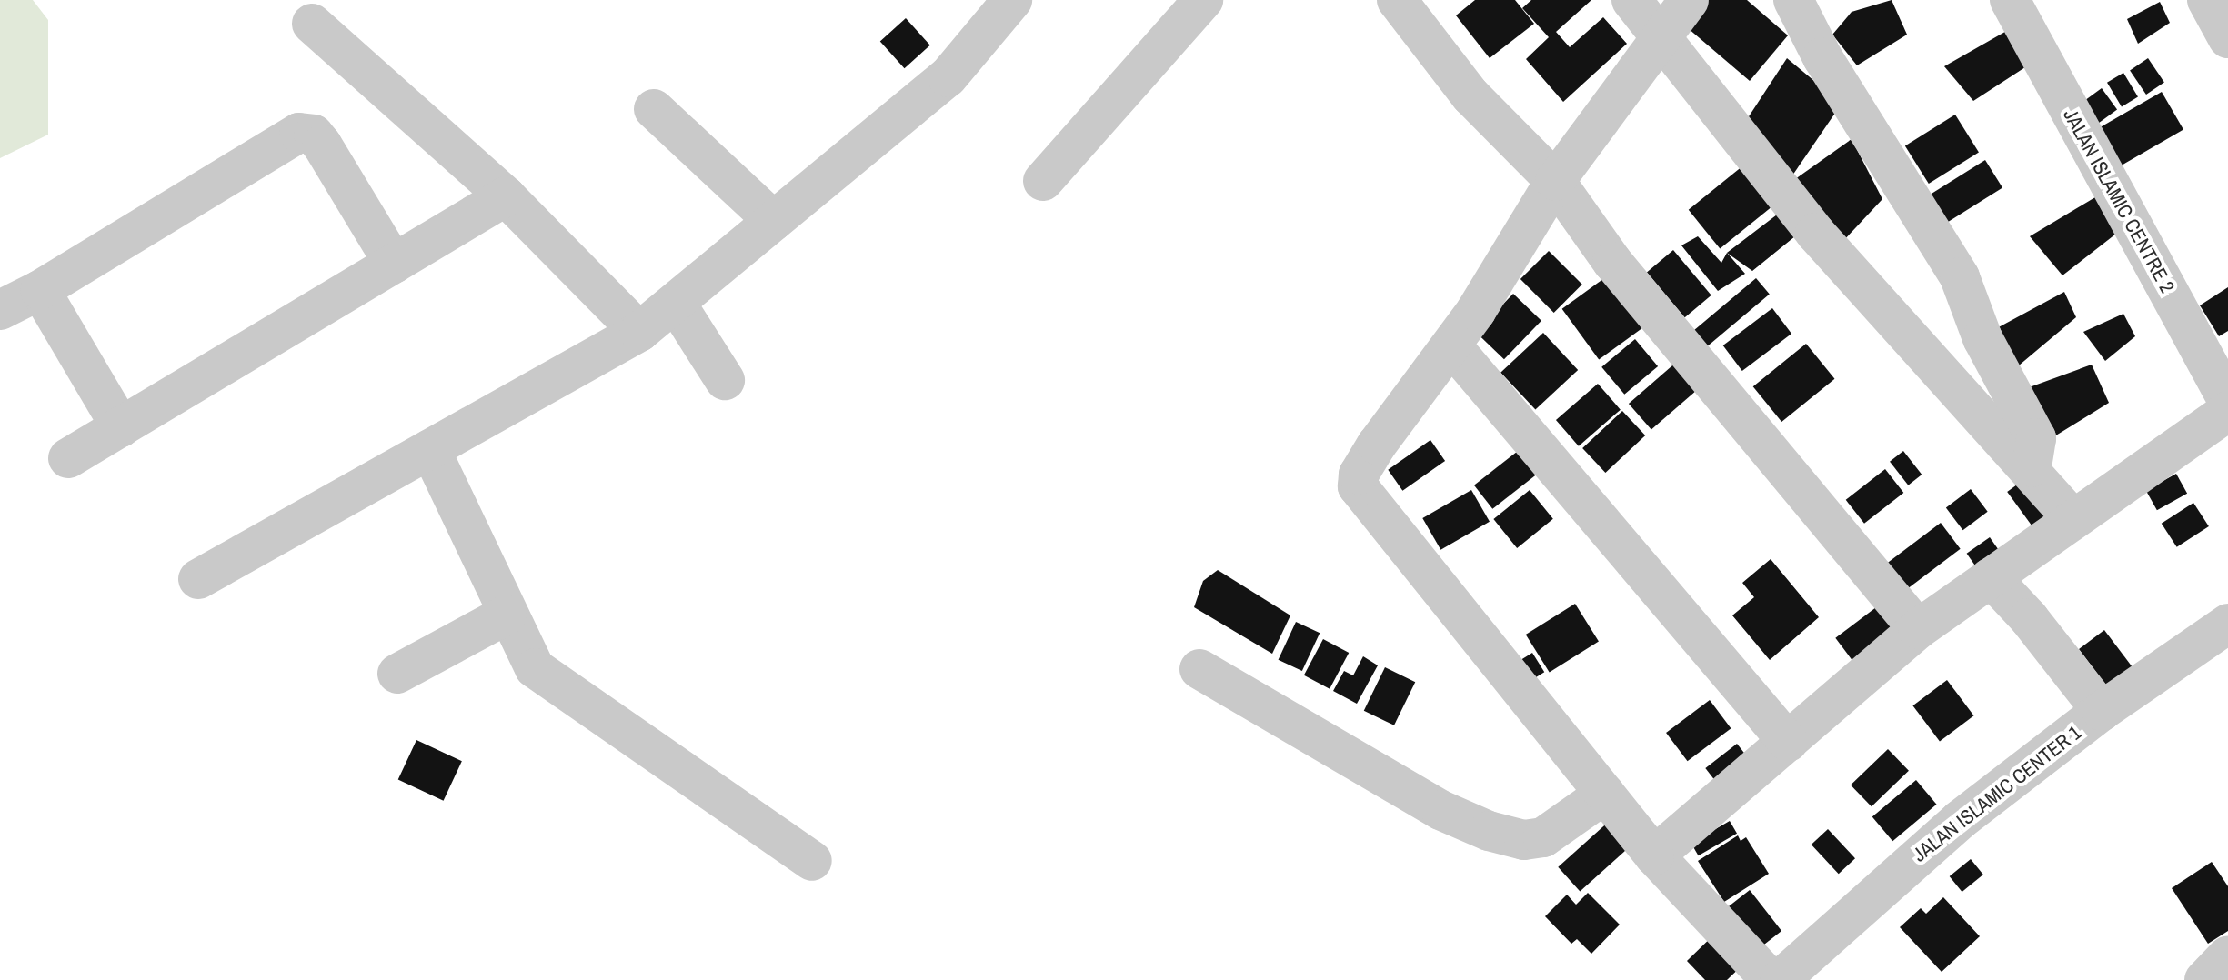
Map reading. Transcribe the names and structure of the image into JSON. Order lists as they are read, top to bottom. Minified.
{"streets":{"street":["JALAN ISLAMIC CENTRE 2","JALAN ISLAMIC CENTER 1"]}}
